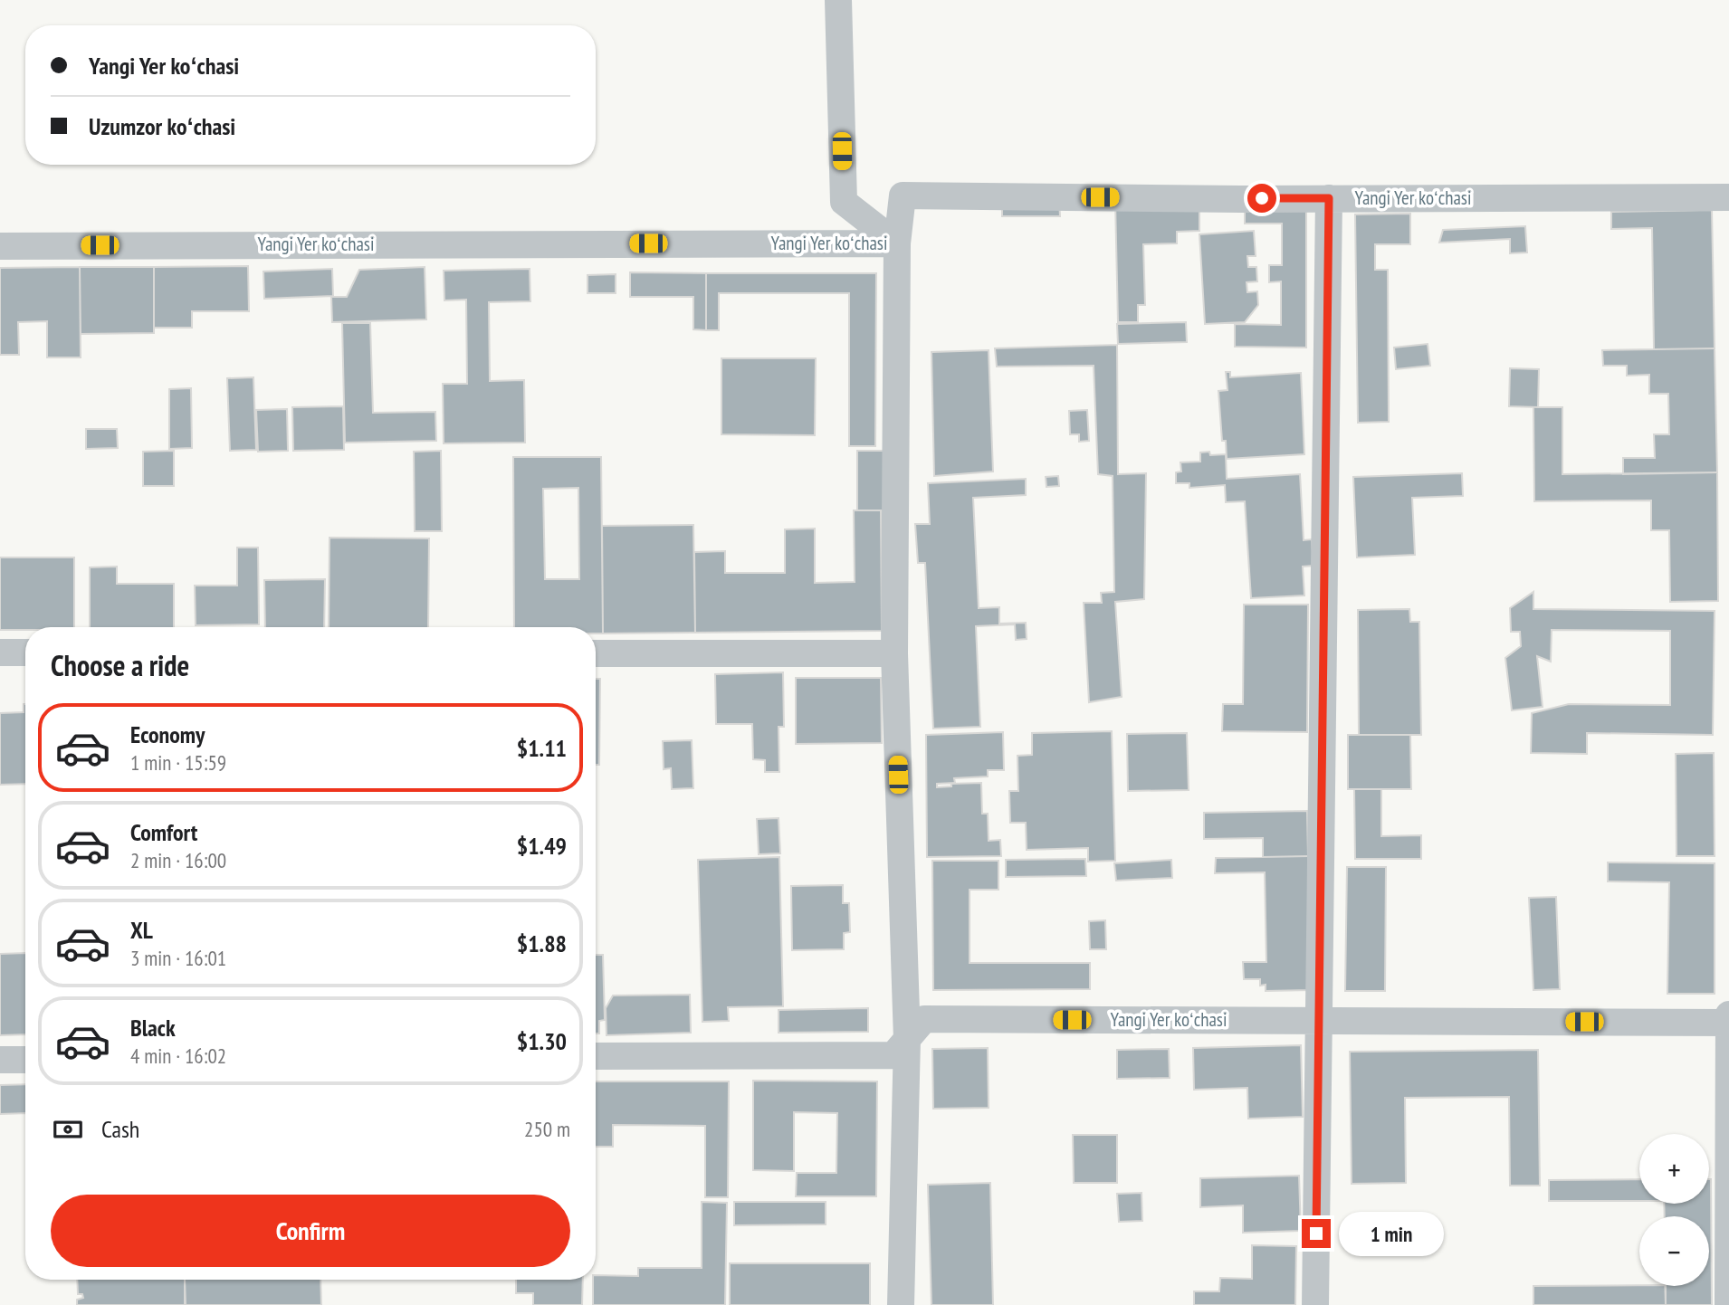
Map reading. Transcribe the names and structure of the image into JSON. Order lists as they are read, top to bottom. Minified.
{"streets":{"street":["Yangi Yer koʻchasi"]},"page":{"banner":["Yangi Yer koʻchasi","Uzumzor koʻchasi"],"heading":"Choose a ride","list":[{"name":"Economy","note":"1 min · 15:59","value":"$1.11"},{"name":"Comfort","note":"2 min · 16:00","value":"$1.49"},{"name":"XL","note":"3 min · 16:01","value":"$1.88"},{"name":"Black","note":"4 min · 16:02","value":"$1.30"}],"pay":["Cash","250 m"],"map_buttons":["+","−"],"buttons":"Confirm","bubble":"1 min"}}
